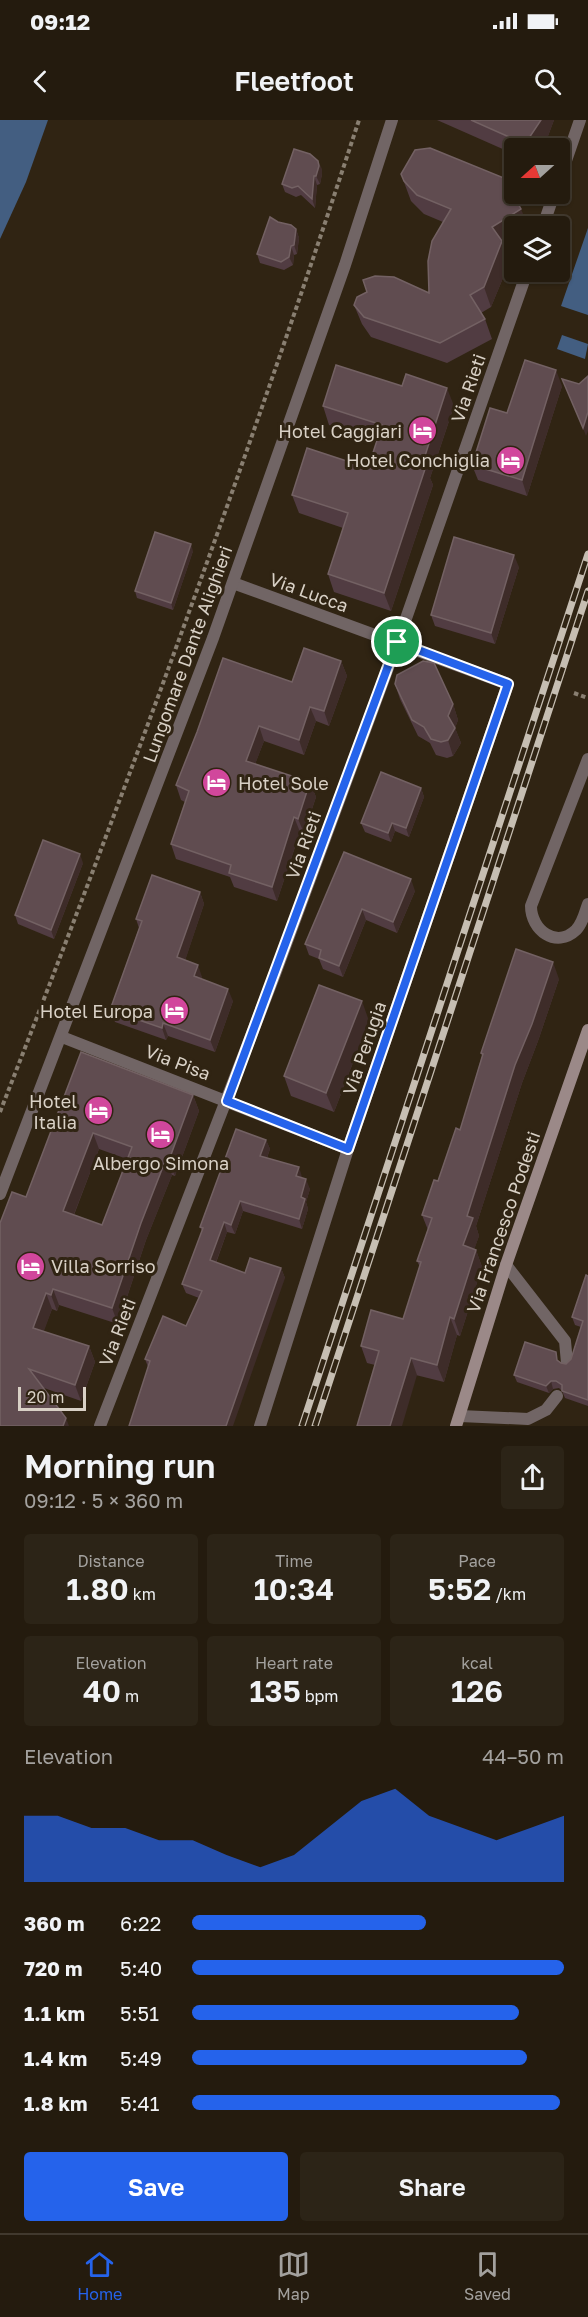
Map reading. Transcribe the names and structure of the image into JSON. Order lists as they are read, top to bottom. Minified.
{"streets":{"main road":["Via Francesco Podesti"],"street":["Via Rieti","Via Lucca","Lungomare Dante Alighieri","Via Perugia","Via Pisa"]},"crossings":[["Via Rieti","Via Lucca"],["Via Rieti","Via Pisa"],["Via Lucca","Lungomare Dante Alighieri"],["Via Lucca","Via Perugia"],["Lungomare Dante Alighieri","Via Pisa"],["Via Perugia","Via Pisa"]],"places":{"hotel":["Hotel Caggiari","Hotel Conchiglia","Hotel Sole","Hotel Europa","Hotel Italia","Albergo Simona","Villa Sorriso"]},"scale_bar":"20 m","north":"left","page":{"status":"09:12","header":"Fleetfoot","scale":"20 m","heading":["Morning run","09:12 · 5 × 360 m"],"stats":[["Distance","1.80 km"],["Time","10:34"],["Pace","5:52 /km"],["Elevation","40 m"],["Heart rate","135 bpm"],["kcal","126"]],"chart":["Elevation","44–50 m"],"list":[{"name":"360 m","note":"6:22"},{"name":"720 m","note":"5:40"},{"name":"1.1 km","note":"5:51"},{"name":"1.4 km","note":"5:49"},{"name":"1.8 km","note":"5:41"}],"buttons":["Save","Share"],"tabs":["Home","Map","Saved"]}}
